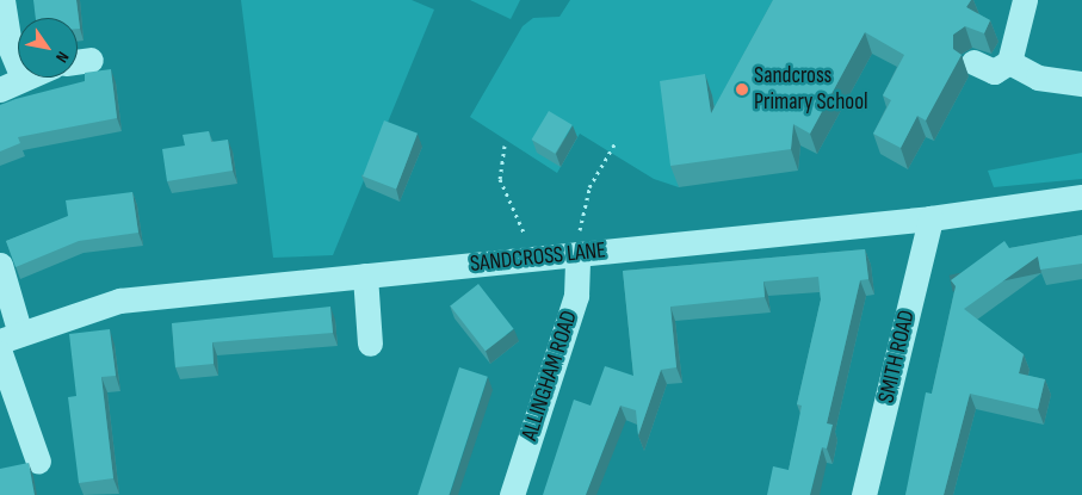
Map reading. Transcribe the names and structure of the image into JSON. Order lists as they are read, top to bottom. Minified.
{"streets":{"street":["SANDCROSS LANE","SMITH ROAD","ALLINGHAM ROAD"]},"crossings":[["SANDCROSS LANE","SMITH ROAD"],["SANDCROSS LANE","ALLINGHAM ROAD"]],"places":["Sandcross Primary School"],"north":"bottom right"}
